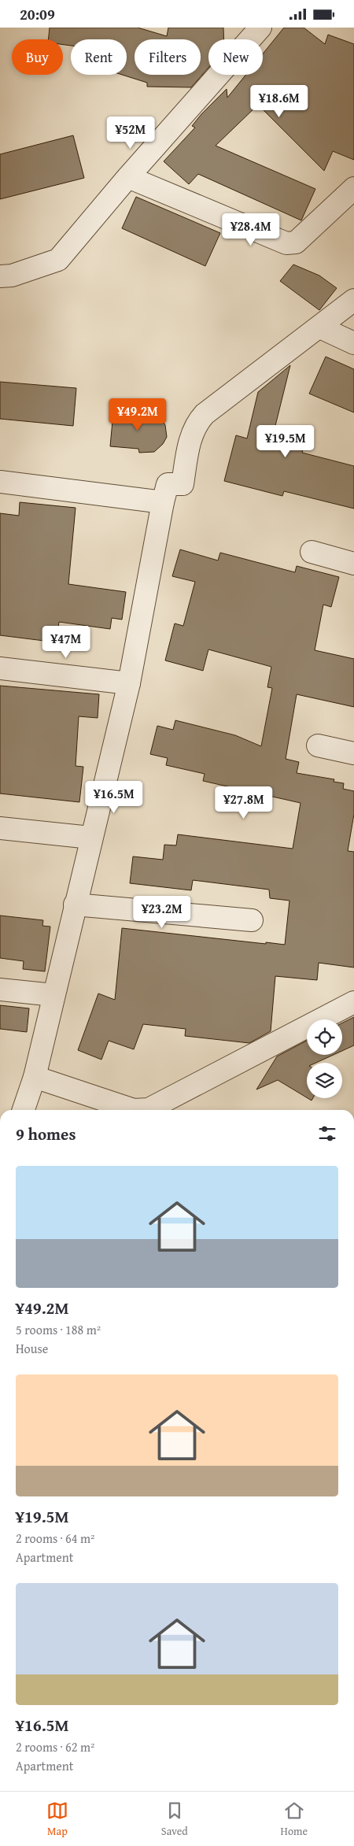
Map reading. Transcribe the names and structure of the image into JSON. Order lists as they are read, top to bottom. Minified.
{"page":{"status":"20:09","chip":["Buy","Rent","Filters","New"],"price":["¥18.6M","¥52M","¥28.4M","¥49.2M","¥19.5M","¥47M","¥16.5M","¥27.8M","¥23.2M"],"heading":"9 homes","list":[{"name":"¥49.2M","note":"5 rooms · 188 m² · House"},{"name":"¥19.5M","note":"2 rooms · 64 m² · Apartment"},{"name":"¥16.5M","note":"2 rooms · 62 m² · Apartment"}],"tabs":["Map","Saved","Home"]}}
